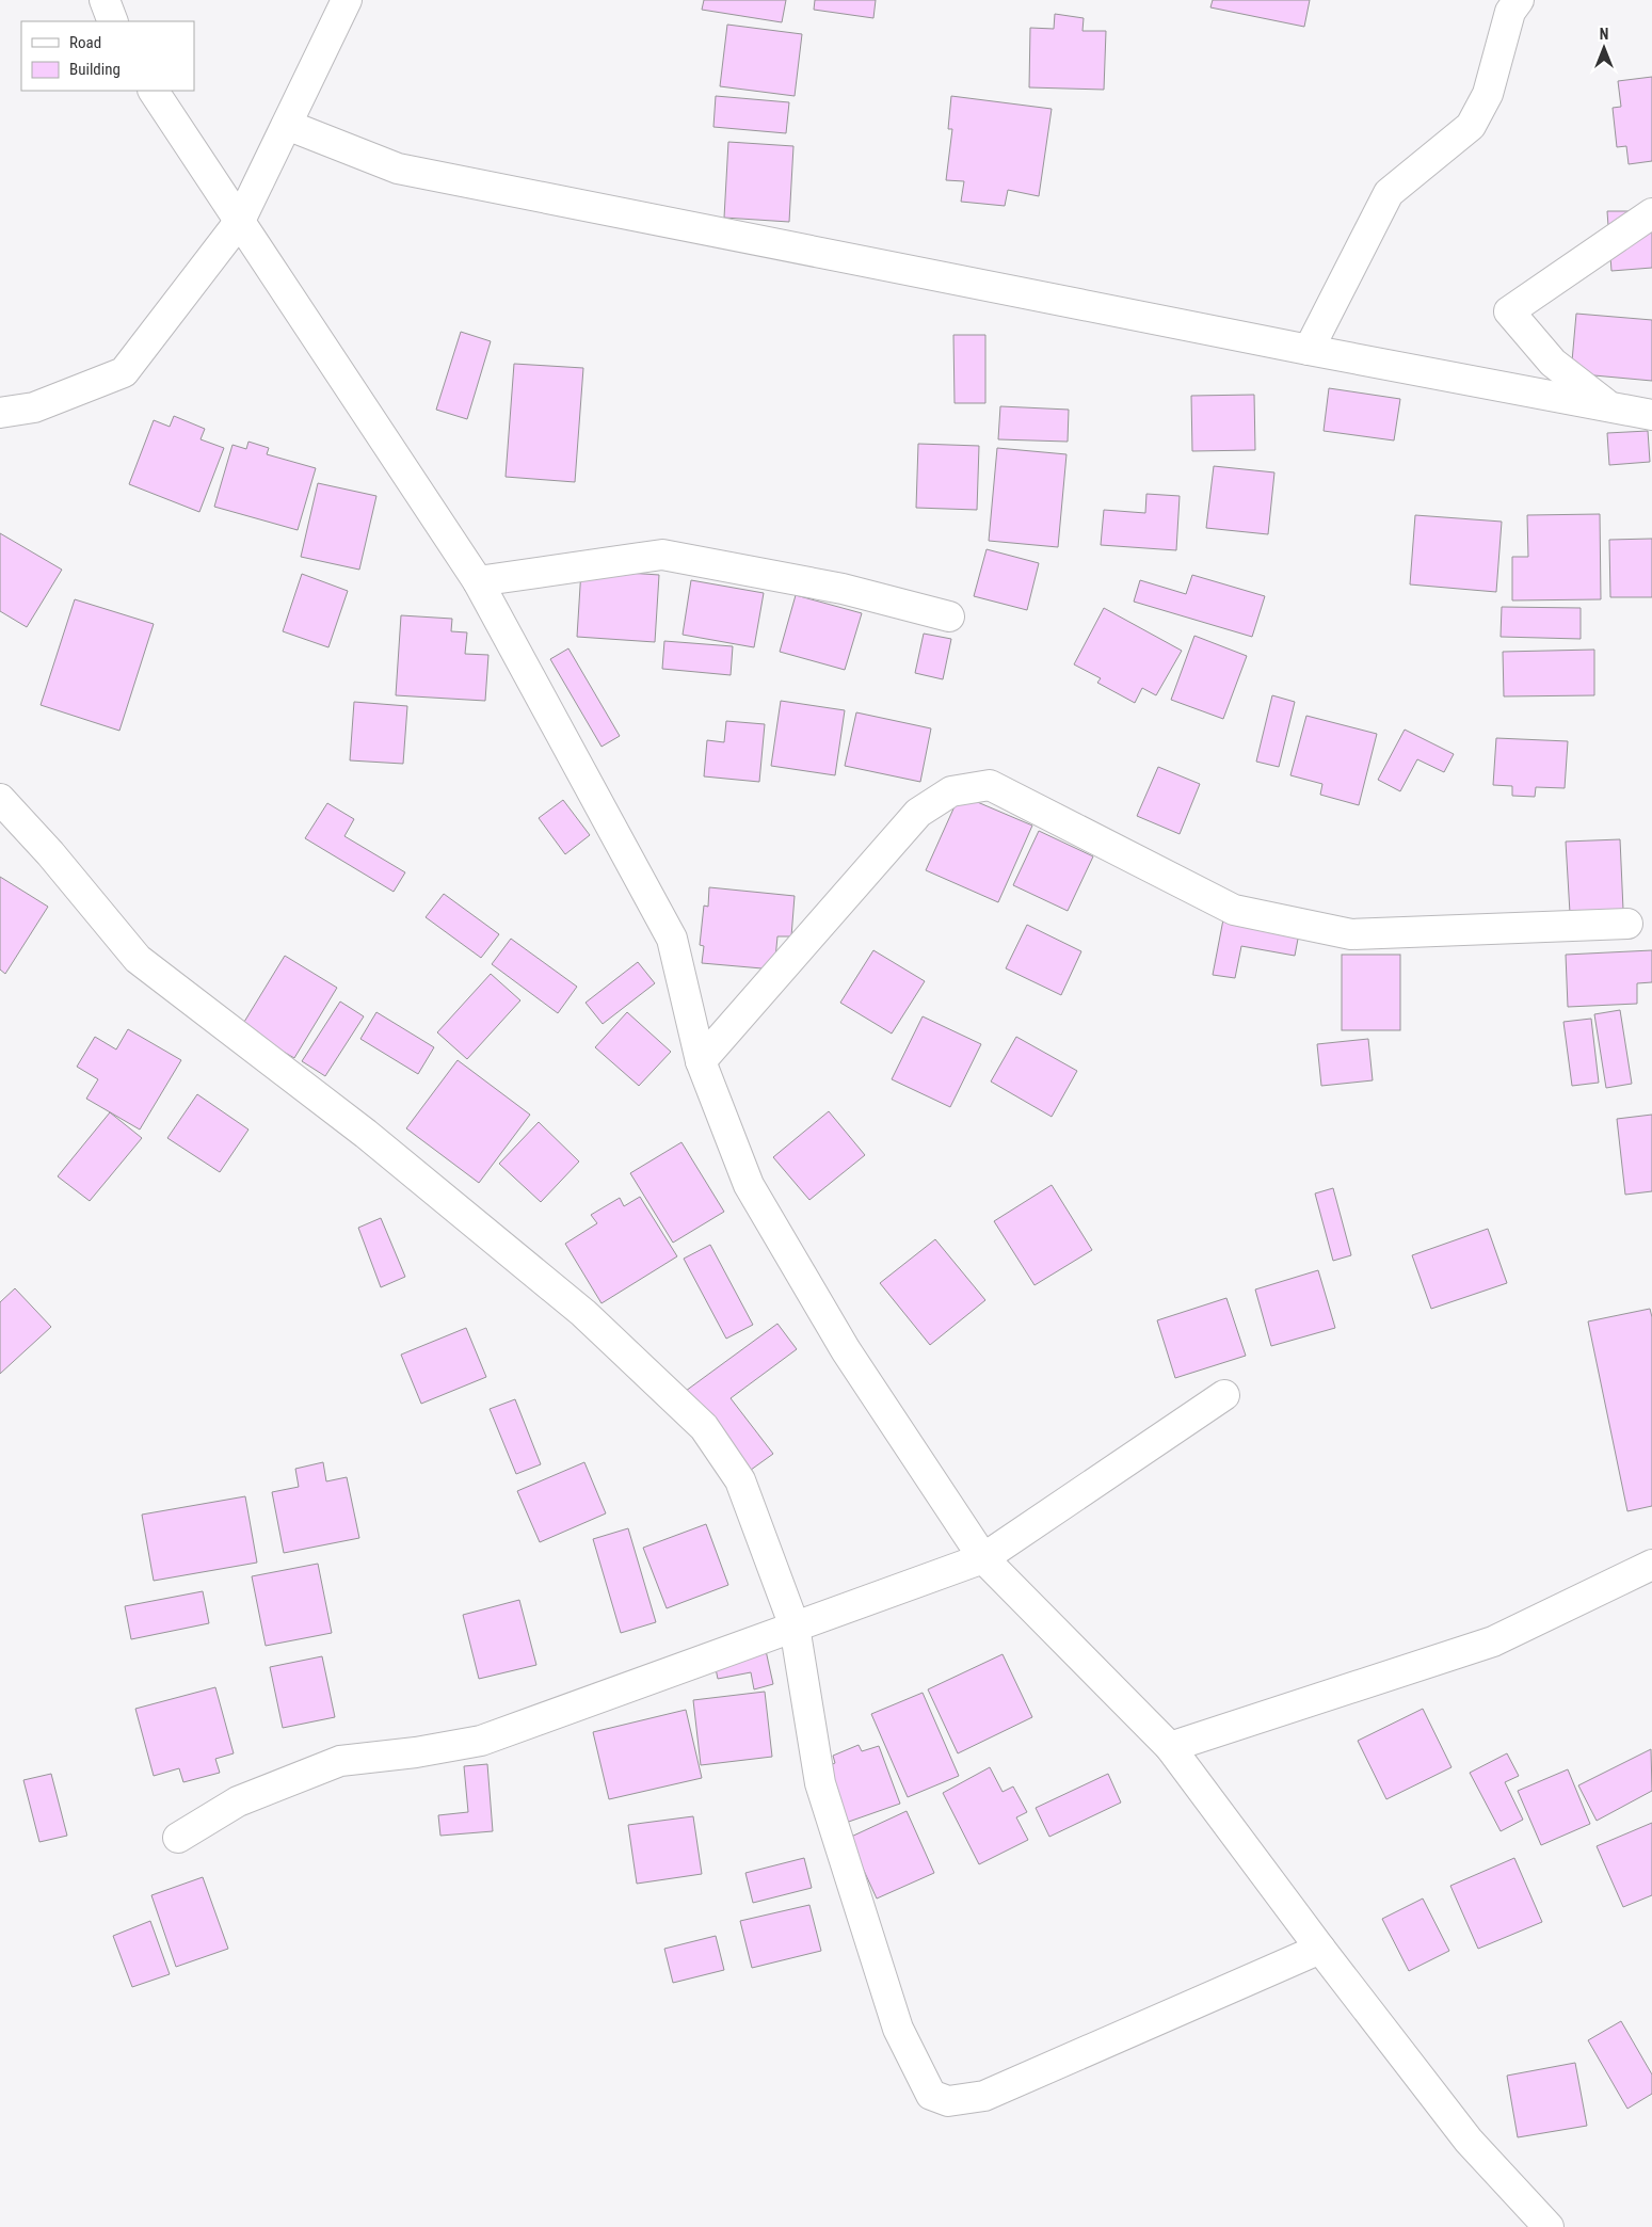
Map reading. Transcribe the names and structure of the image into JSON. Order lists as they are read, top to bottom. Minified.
{"legend":["Road","Building"],"north":"top"}
